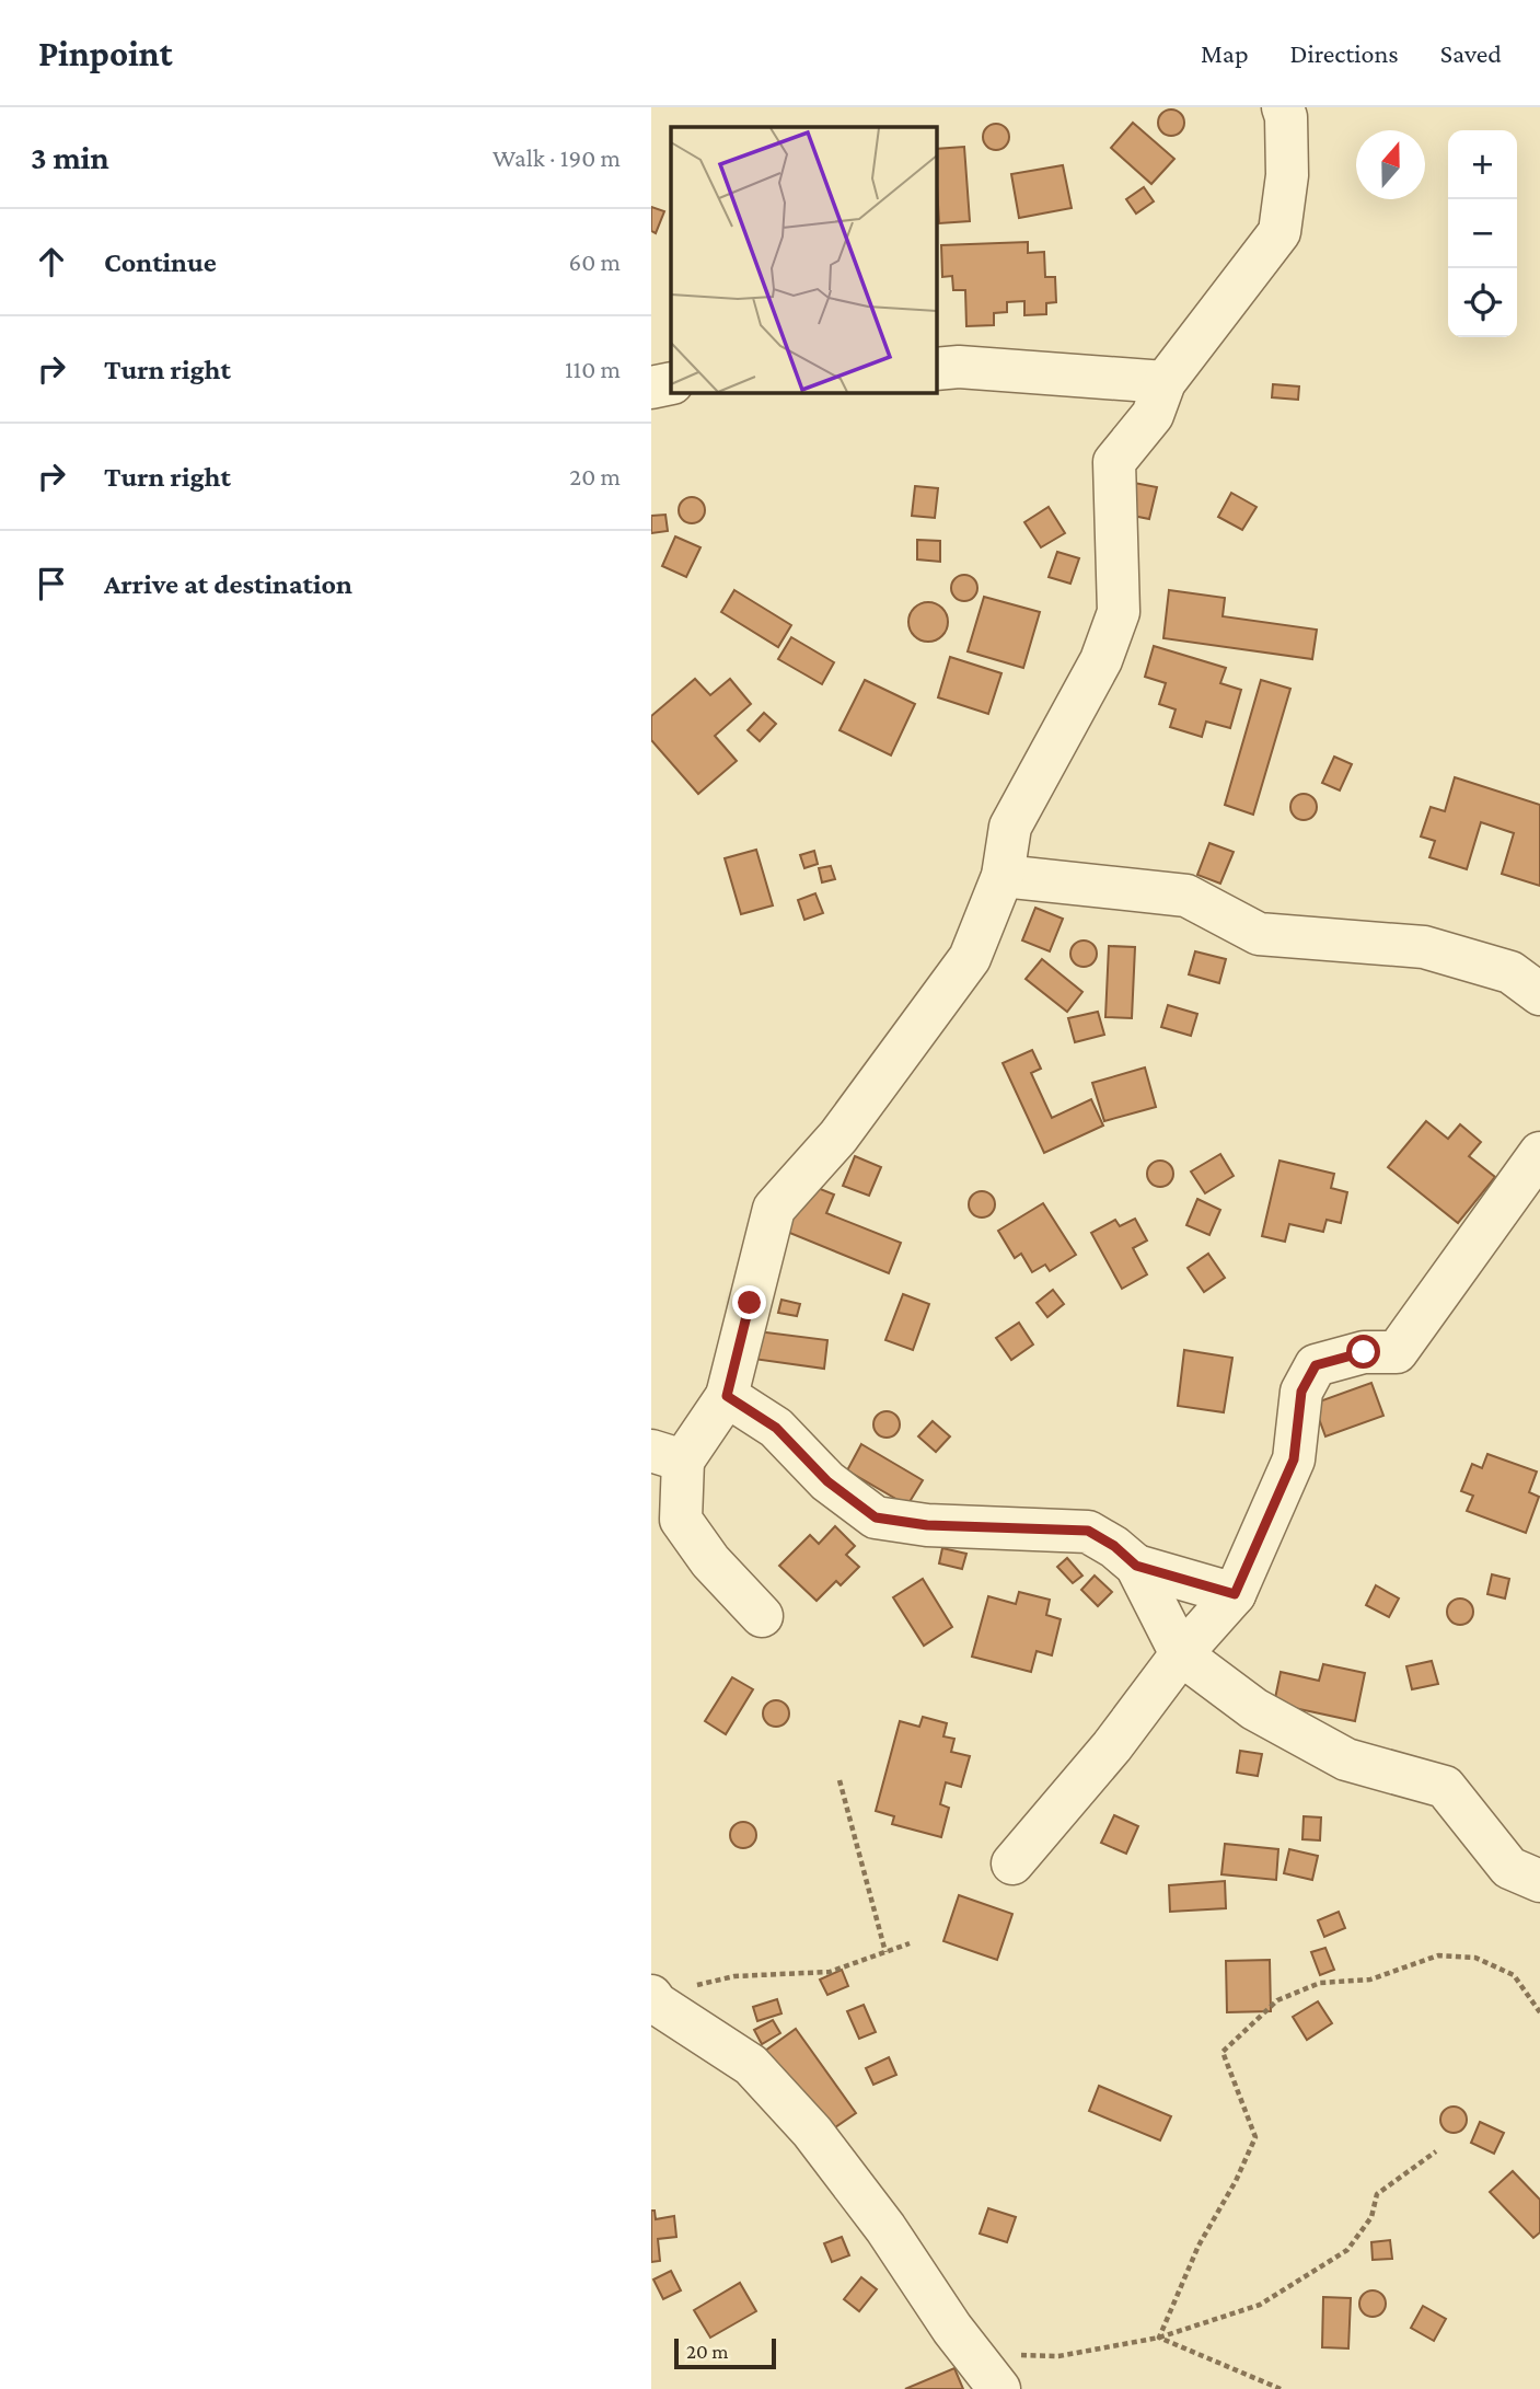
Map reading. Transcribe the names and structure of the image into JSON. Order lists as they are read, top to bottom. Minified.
{"scale_bar":"20 m","north":"top","page":{"header":"Pinpoint","nav":["Map","Directions","Saved"],"heading":["3 min","Walk · 190 m"],"map_buttons":["+","−"],"list":[["Continue","60 m"],["Turn right","110 m"],["Turn right","20 m"],"Arrive at destination"],"scale":"20 m"}}
